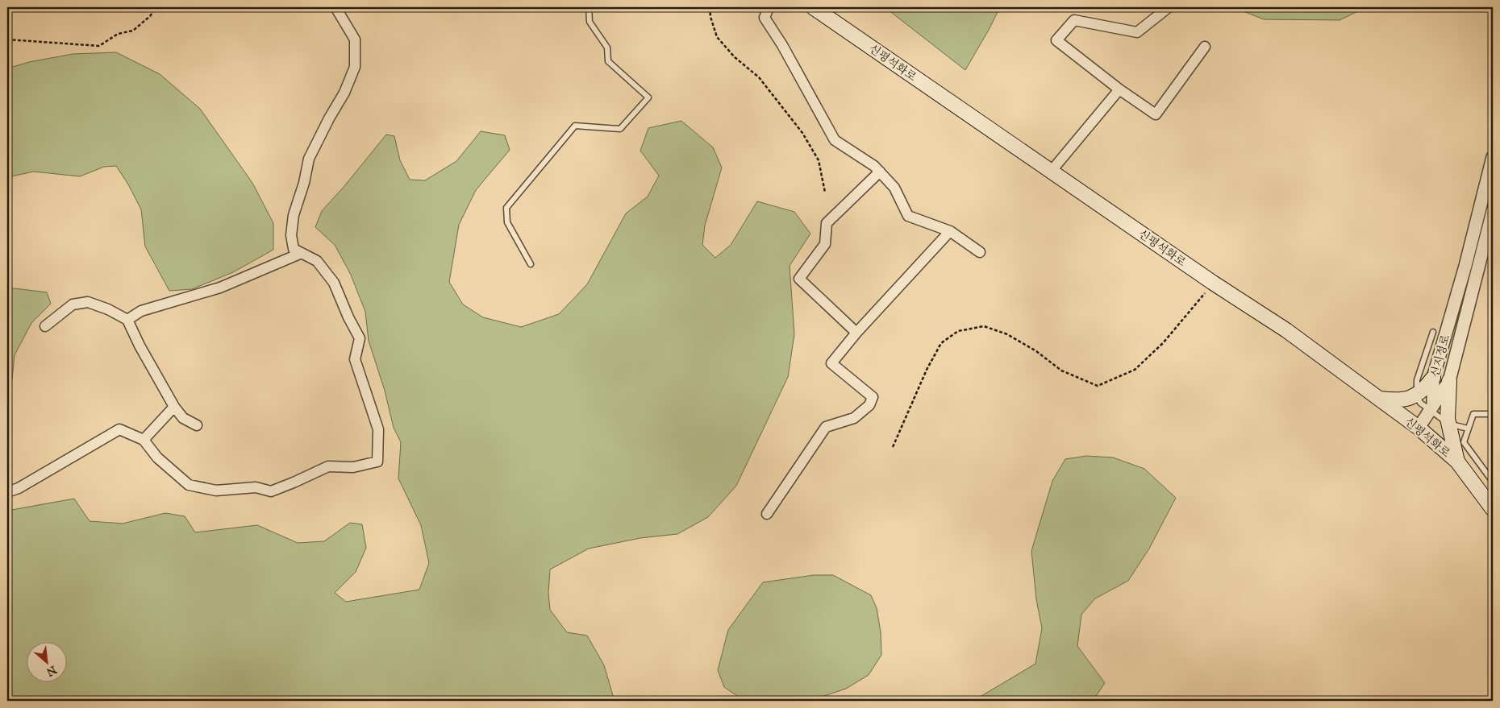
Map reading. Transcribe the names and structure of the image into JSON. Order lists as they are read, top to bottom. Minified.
{"streets":{"main road":["신평석화로"],"street":["신지정로"]},"north":"bottom right"}
